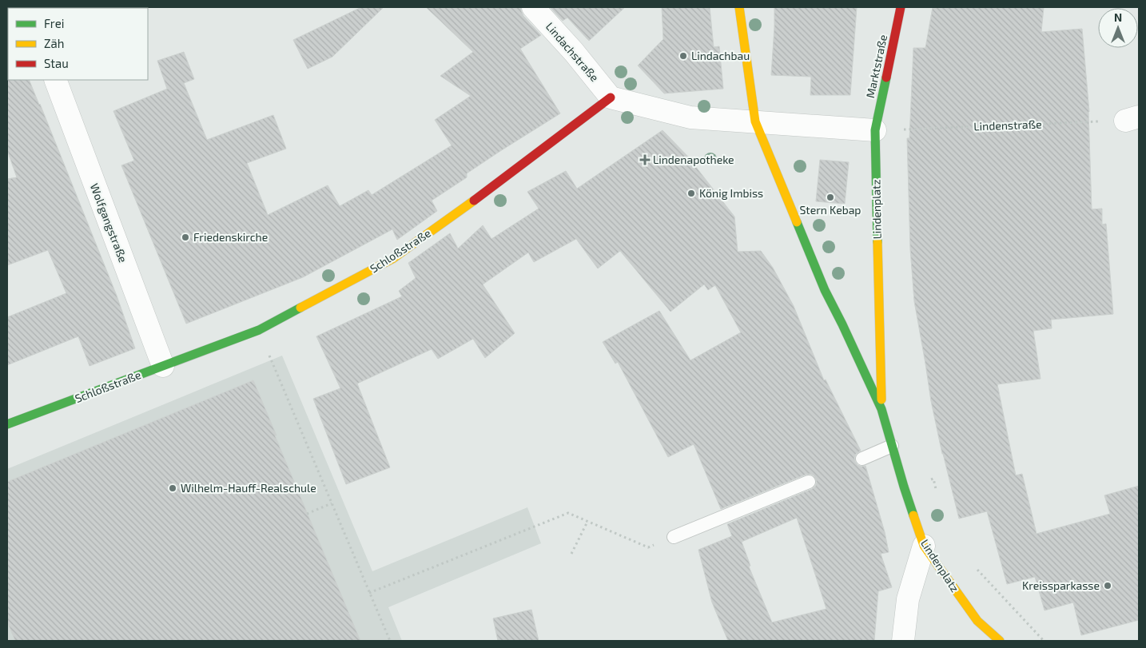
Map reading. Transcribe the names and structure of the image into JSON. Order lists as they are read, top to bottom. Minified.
{"streets":{"main road":["Marktstraße","Lindenplatz","Schloßstraße"],"street":["Lindachstraße","Wolfgangstraße"],"path":["Lindenstraße"]},"crossings":[["Lindachstraße","Schloßstraße"],["Marktstraße","Lindenstraße"],["Marktstraße","Lindenplatz"],["Lindenstraße","Lindenplatz"],["Wolfgangstraße","Schloßstraße"]],"places":{"other":["Lindachbau","König Imbiss","Stern Kebap","Friedenskirche","Wilhelm-Hauff-Realschule","Kreissparkasse"],"health":["Lindenapotheke"]},"legend":["Frei","Zäh","Stau"],"north":"top"}
